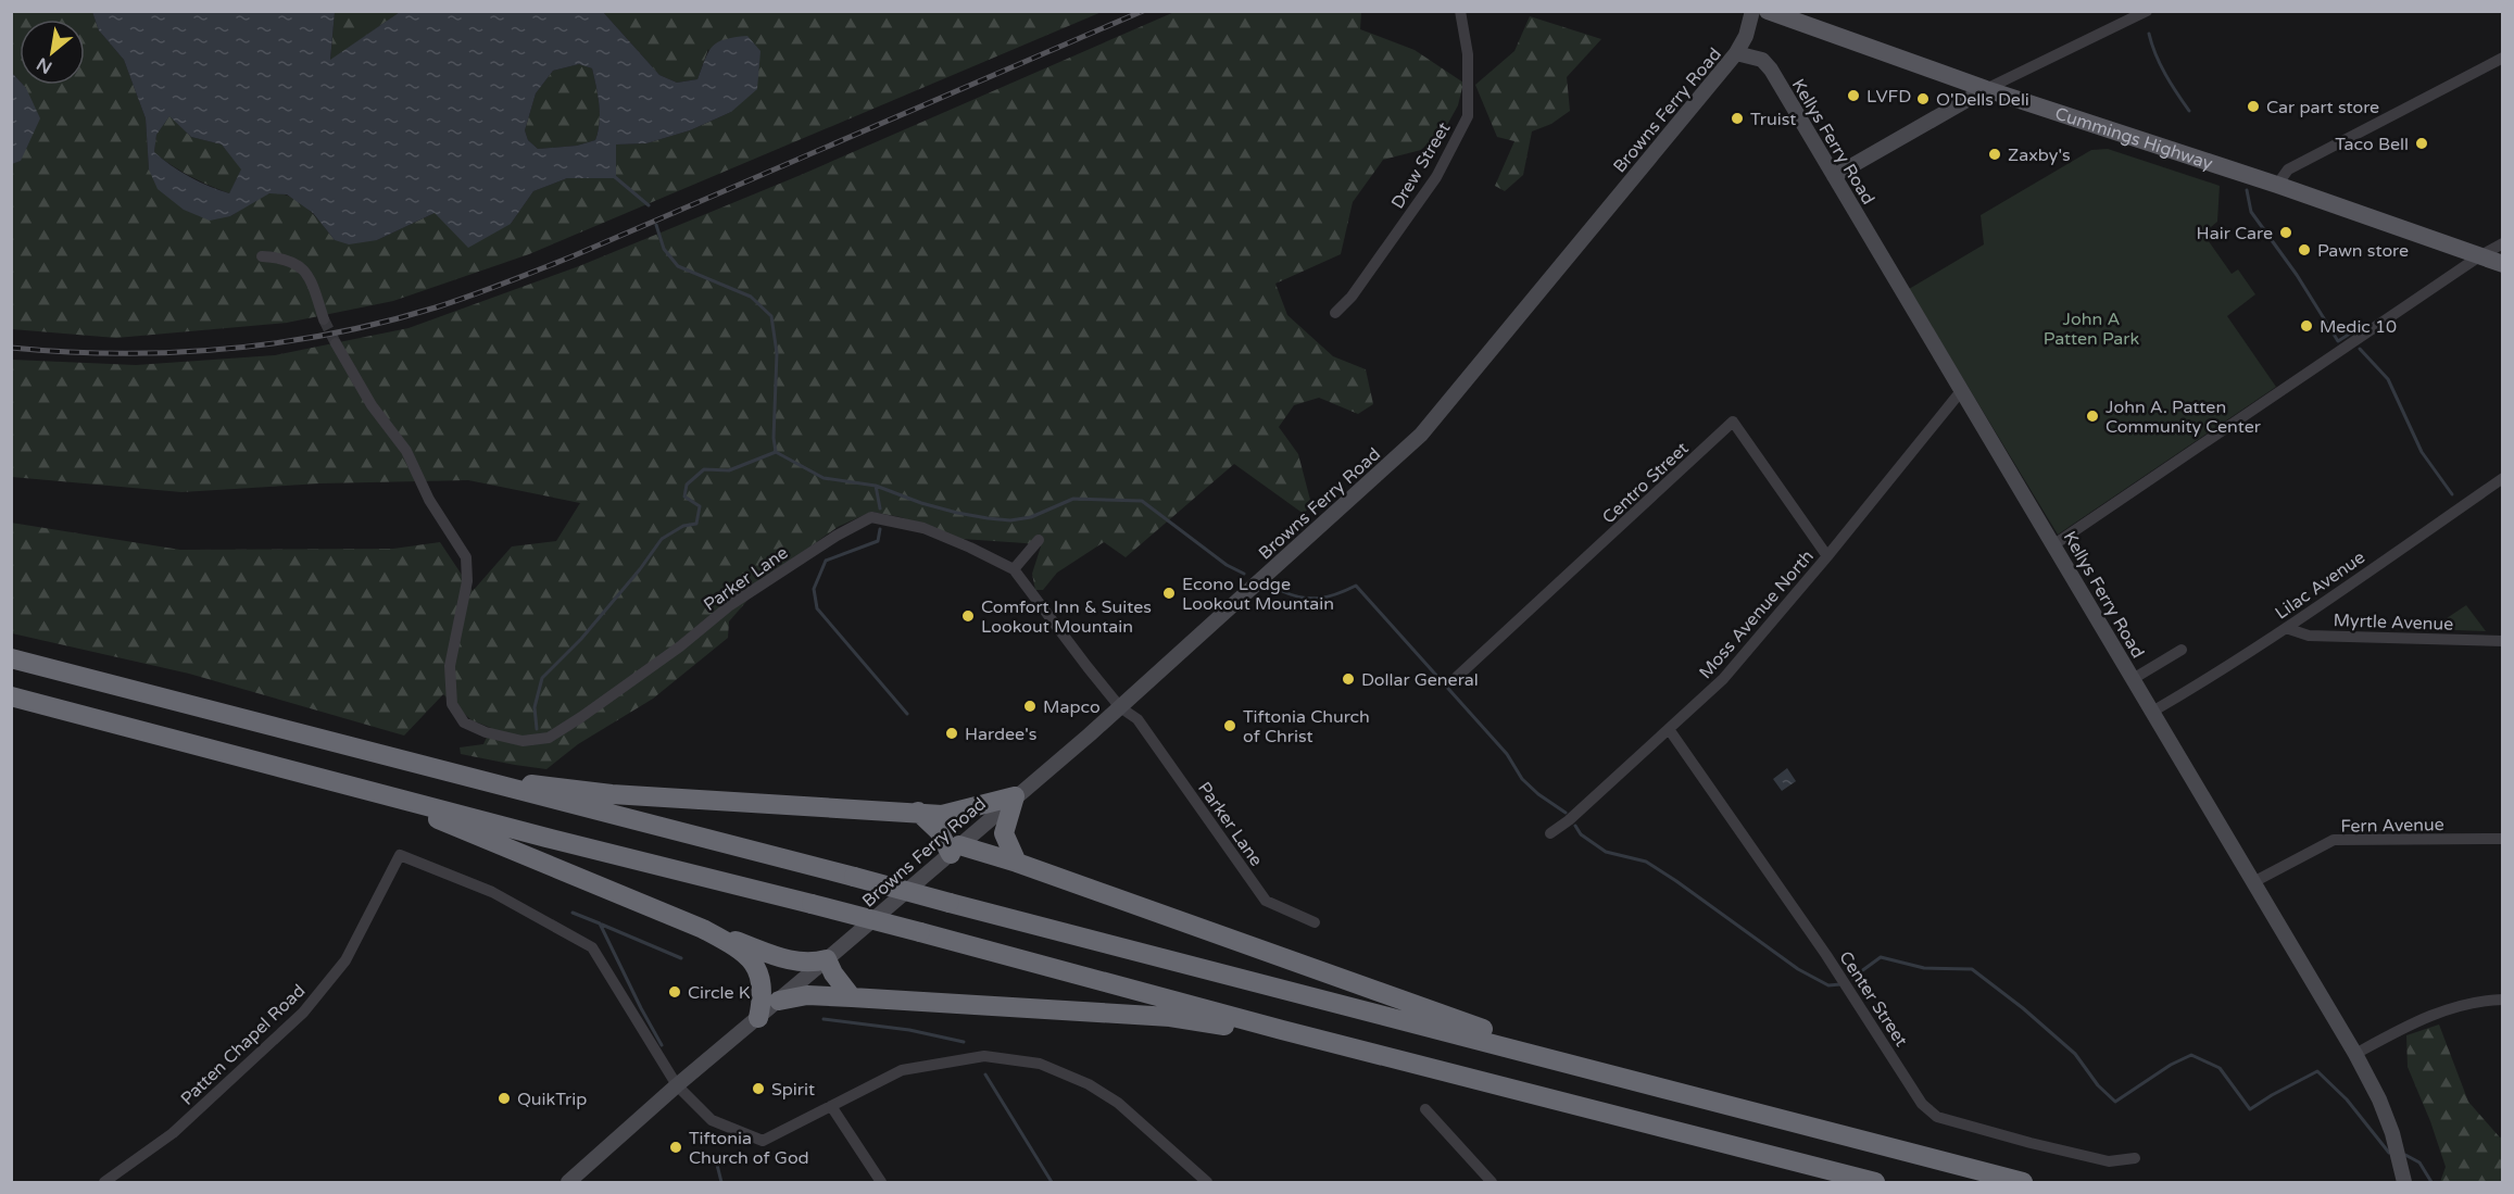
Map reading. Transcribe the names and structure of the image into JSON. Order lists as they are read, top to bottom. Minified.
{"streets":{"main road":["Cummings Highway"],"street":["Browns Ferry Road","Kellys Ferry Road","Drew Street","Centro Street","Parker Lane","Lilac Avenue","Moss Avenue North","Myrtle Avenue","Fern Avenue","Center Street","Patten Chapel Road"]},"crossings":[["Browns Ferry Road","Kellys Ferry Road"],["Browns Ferry Road","Parker Lane"],["Browns Ferry Road","Patten Chapel Road"],["Kellys Ferry Road","Lilac Avenue"],["Kellys Ferry Road","Moss Avenue North"],["Kellys Ferry Road","Fern Avenue"],["Centro Street","Moss Avenue North"],["Lilac Avenue","Myrtle Avenue"],["Moss Avenue North","Center Street"]],"parks":["John A Patten Park"],"places":["LVFD","O'Dells Deli","Car part store","Truist","Taco Bell","Zaxby's","Hair Care","Pawn store","Medic 10","John A. Patten Community Center","Econo Lodge Lookout Mountain","Comfort Inn & Suites Lookout Mountain","Dollar General","Mapco","Tiftonia Church of Christ","Hardee's","Circle K","Spirit","QuikTrip","Tiftonia Church of God"],"north":"bottom left"}
